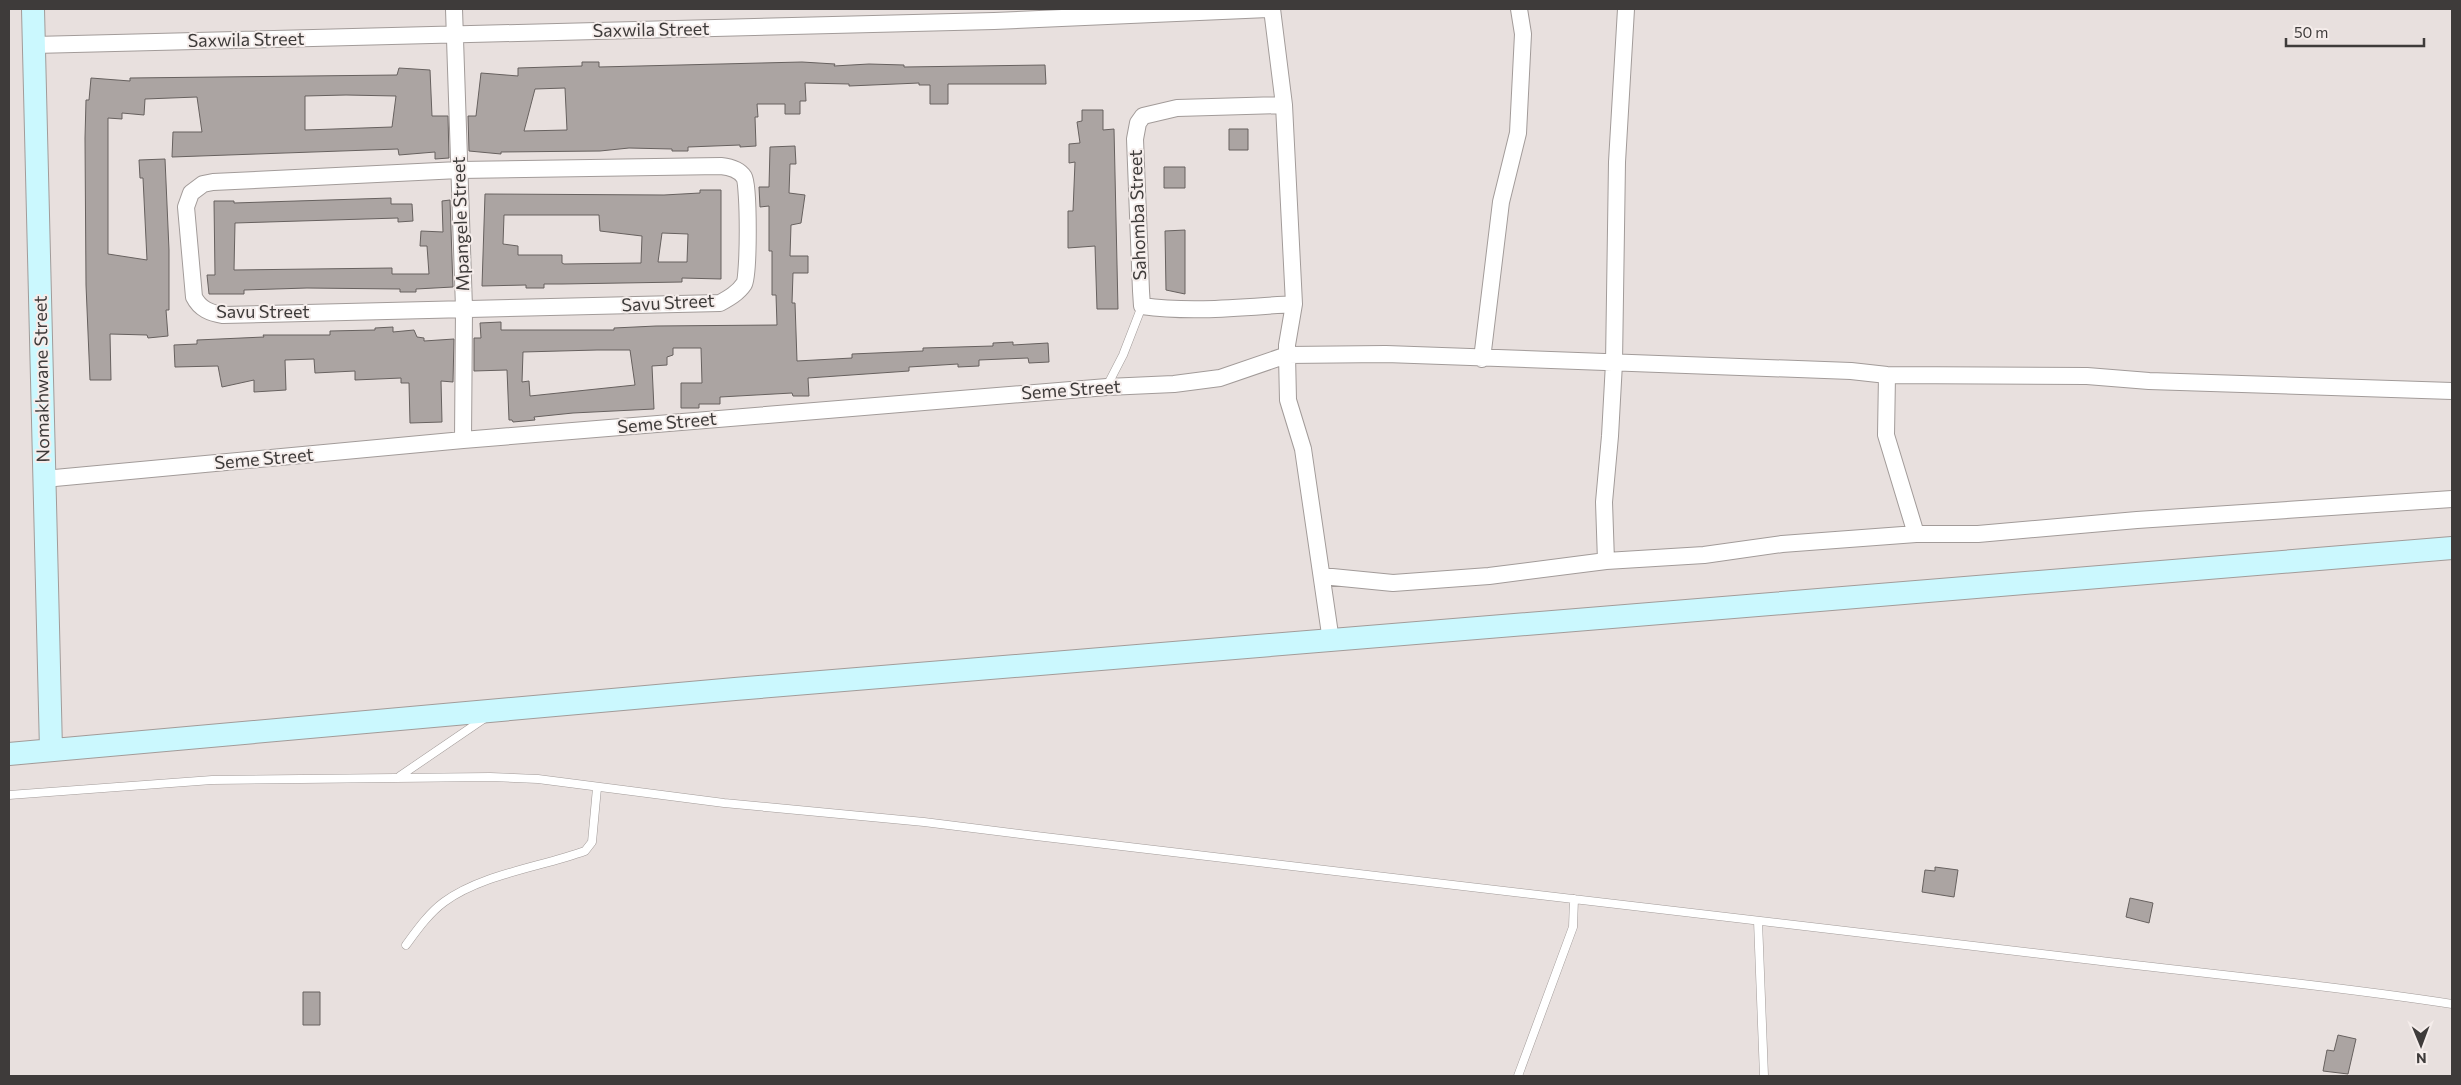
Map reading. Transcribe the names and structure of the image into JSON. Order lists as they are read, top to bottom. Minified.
{"streets":{"main road":["Nomakhwane Street"],"street":["Saxwila Street","Sahomba Street","Mpangele Street","Savu Street","Seme Street"]},"crossings":[["Saxwila Street","Mpangele Street"],["Saxwila Street","Nomakhwane Street"],["Mpangele Street","Savu Street"],["Mpangele Street","Seme Street"],["Nomakhwane Street","Seme Street"]],"scale_bar":"50 m","north":"bottom"}
